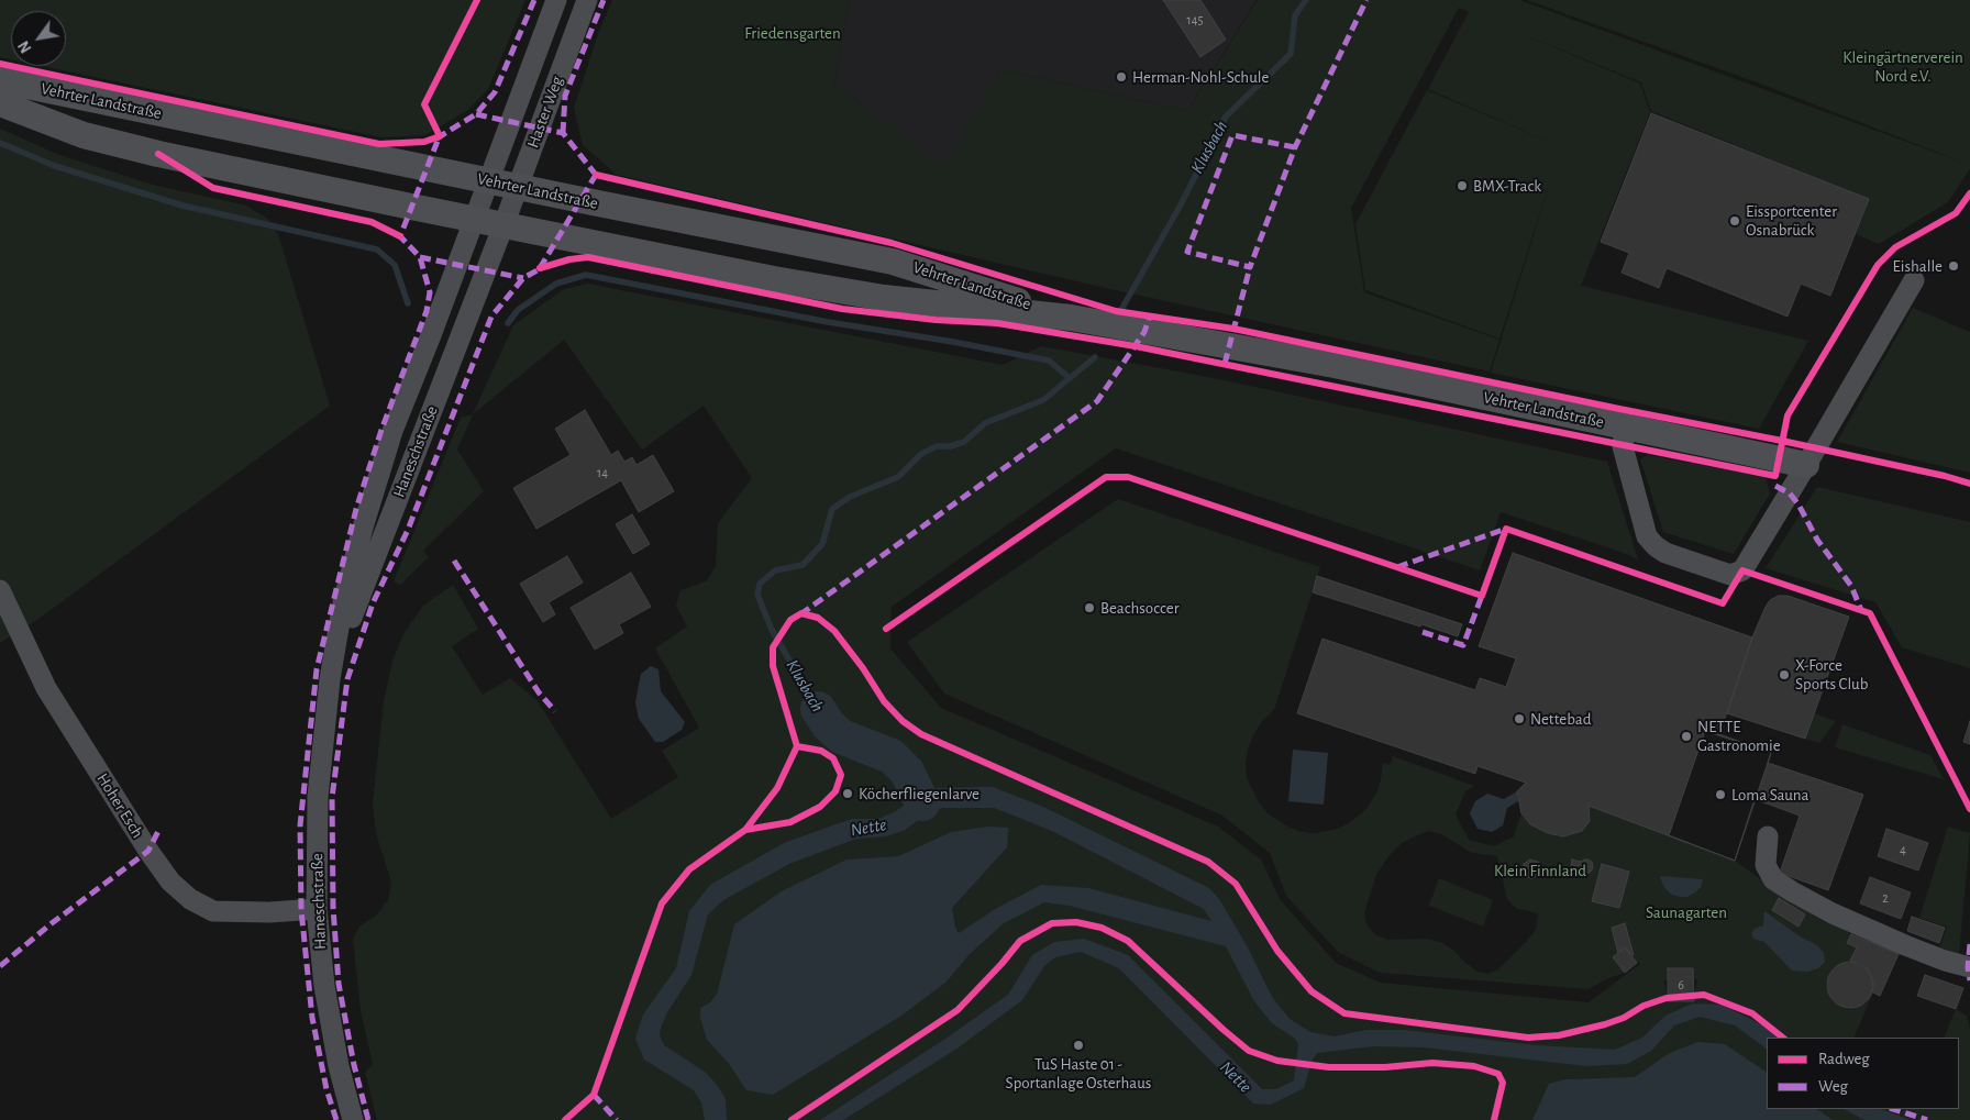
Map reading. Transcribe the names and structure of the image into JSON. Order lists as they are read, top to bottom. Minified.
{"streets":{"main road":["Vehrter Landstraße"],"street":["Haster Weg","Haneschstraße","Hoher Esch"]},"crossings":[["Vehrter Landstraße","Haster Weg"],["Vehrter Landstraße","Haneschstraße"],["Haster Weg","Haneschstraße"],["Haneschstraße","Hoher Esch"]],"water":["Klusbach","Nette"],"parks":["Friedensgarten","Kleingärtnerverein Nord e.V.","Klein Finnland","Saunagarten"],"places":["Herman-Nohl-Schule","BMX-Track","Eissportcenter Osnabrück","Eishalle","Beachsoccer","X-Force Sports Club","Nettebad","NETTE Gastronomie","Köcherfliegenlarve","Loma Sauna","TuS Haste 01 - Sportanlage Osterhaus"],"house_numbers":["145","14","4","2","6"],"legend":["Radweg","Weg"],"north":"bottom left"}
